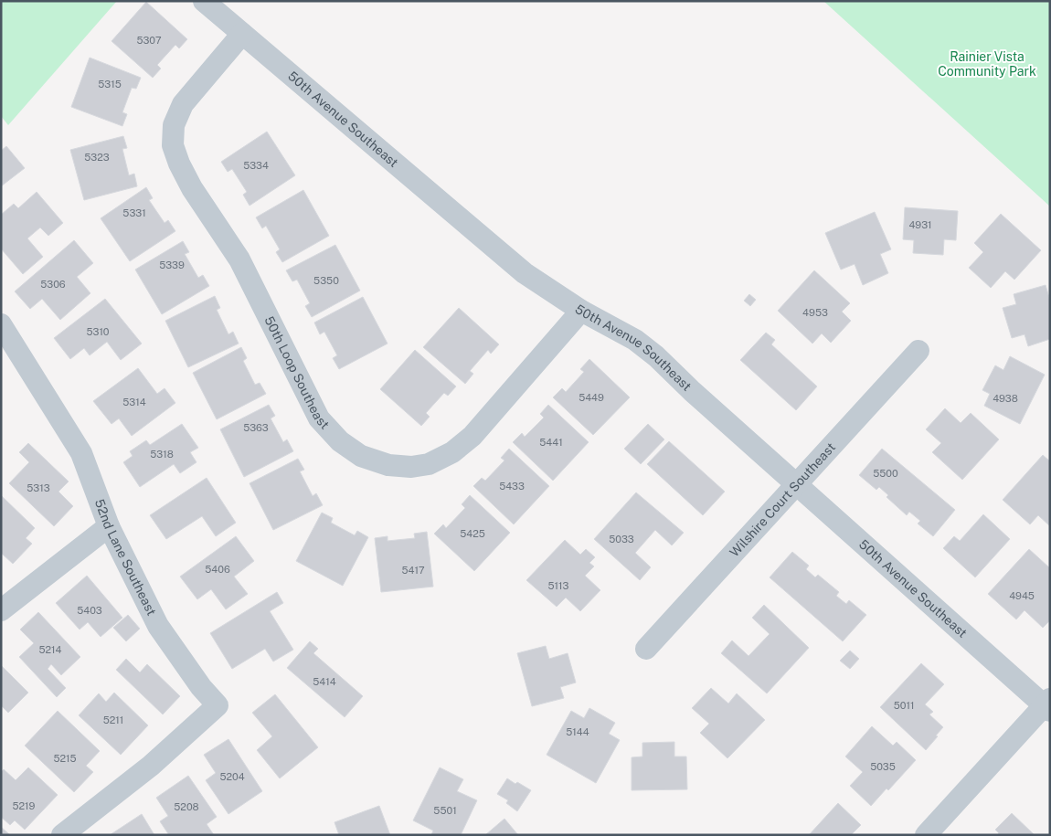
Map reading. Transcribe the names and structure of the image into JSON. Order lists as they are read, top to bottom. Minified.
{"streets":{"street":["50th Avenue Southeast","50th Loop Southeast","Wilshire Court Southeast","52nd Lane Southeast"]},"crossings":[["50th Avenue Southeast","50th Loop Southeast"],["50th Avenue Southeast","Wilshire Court Southeast"]],"parks":["Rainier Vista Community Park"],"house_numbers":["5307","5315","5323","5334","5331","4931","5339","5350","5306","4953","5310","5449","4938","5314","5363","5441","5318","5500","5433","5313","5425","5033","5406","5417","5113","4945","5403","5214","5414","5011","5211","5144","5215","5035","5204","5219","5208","5501"]}
